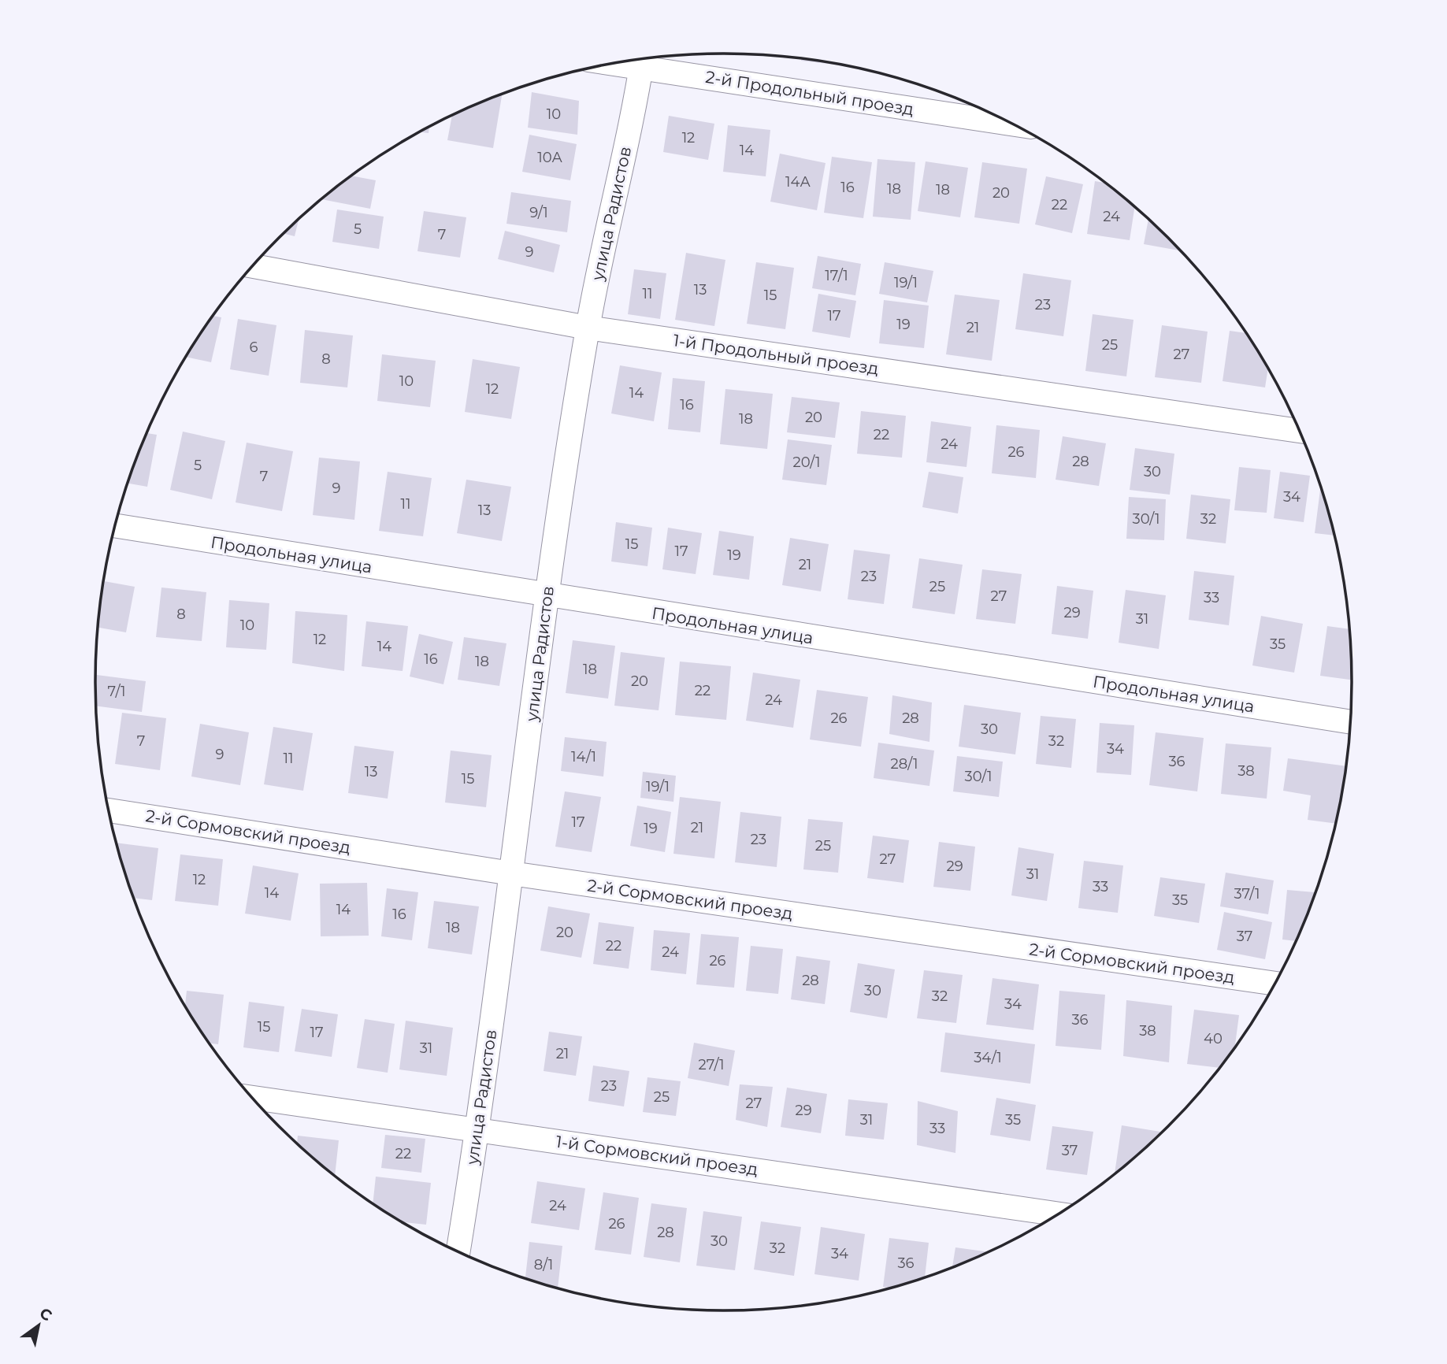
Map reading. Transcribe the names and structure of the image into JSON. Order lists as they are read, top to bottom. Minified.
{"streets":{"street":["2-й Продольный проезд","улица Радистов","1-й Продольный проезд","Продольная улица","2-й Сормовский проезд","1-й Сормовский проезд"]},"crossings":[["2-й Продольный проезд","улица Радистов"],["улица Радистов","1-й Продольный проезд"],["улица Радистов","Продольная улица"],["улица Радистов","2-й Сормовский проезд"],["улица Радистов","1-й Сормовский проезд"]],"house_numbers":["10","12","14","10А","14А","16","18","18","20","22","9/1","24","5","7","9","17/1","19/1","13","11","15","23","17","19","21","25","6","27","8","10","12","14","16","20","18","22","24","26","28","20/1","5","30","7","9","34","11","13","30/1","32","15","17","19","21","23","25","27","33","29","8","31","10","12","35","14","16","18","18","20","22","7/1","24","26","28","30","7","32","34","9","14/1","11","36","28/1","38","13","30/1","15","19/1","17","21","19","23","25","27","29","31","12","33","14","37/1","35","14","16","18","20","37","22","24","26","28","30","32","34","36","15","38","17","40","31","21","34/1","27/1","23","25","27","29","31","35","33","37","22","24","26","28","30","32","34","36","8/1"],"north":"top right"}
